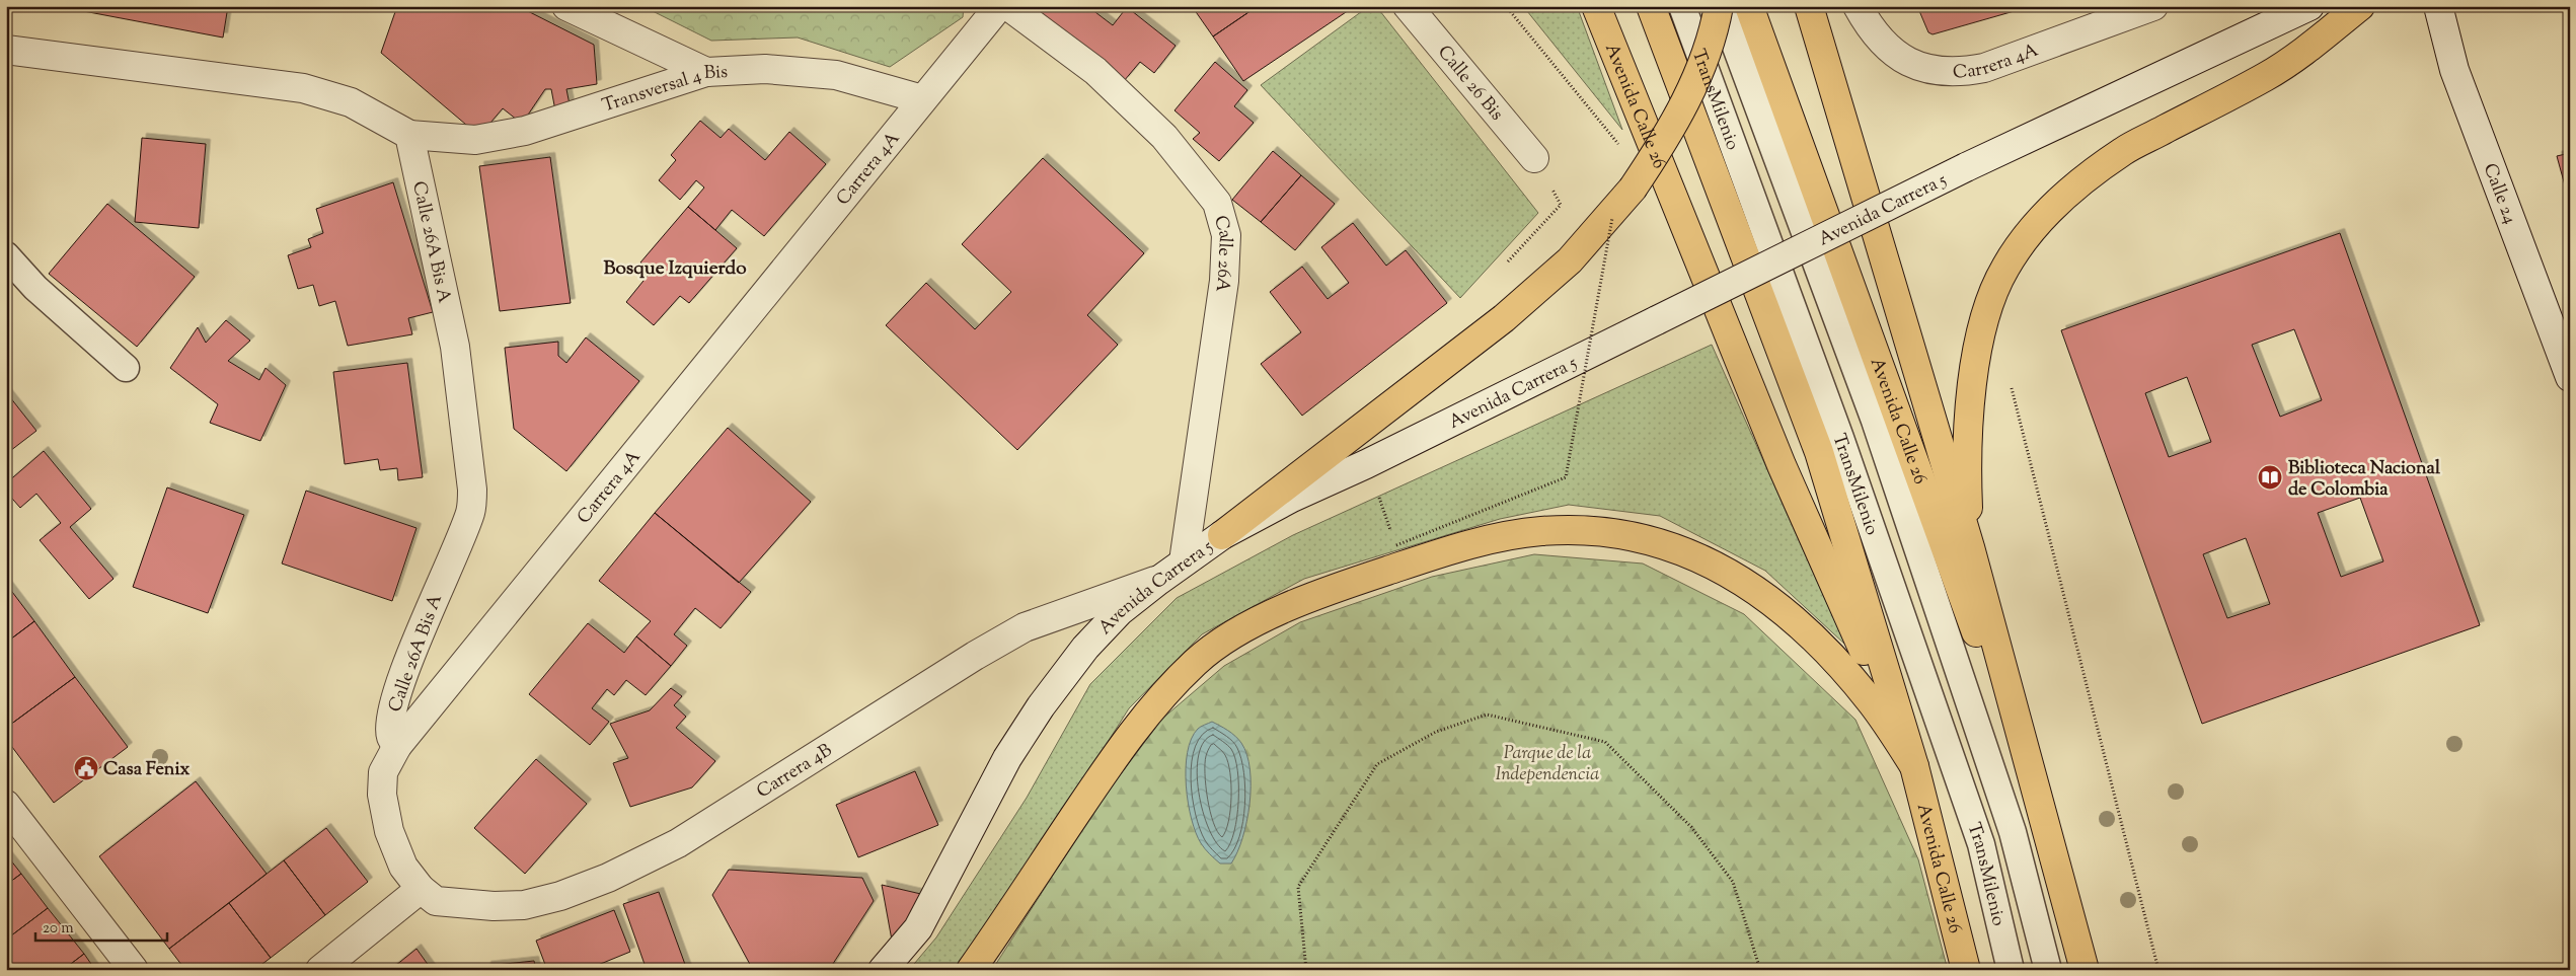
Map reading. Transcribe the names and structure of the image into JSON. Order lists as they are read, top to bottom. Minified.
{"streets":{"main road":["Avenida Calle 26"],"street":["Carrera 4A","Calle 26 Bis","Transversal 4 Bis","Calle 24","Avenida Carrera 5","Calle 26A Bis A","Calle 26A","Carrera 4B"],"lane":["TransMilenio"]},"crossings":[["Carrera 4A","Transversal 4 Bis"],["Carrera 4A","Calle 26A Bis A"],["Carrera 4A","Carrera 4B"],["Transversal 4 Bis","Calle 26A Bis A"],["Avenida Carrera 5","Calle 26A"],["Avenida Carrera 5","Carrera 4B"]],"districts":["Bosque Izquierdo"],"parks":["Parque de la Independencia"],"places":{"library":["Biblioteca Nacional de Colombia"],"public building":["Casa Fenix"]},"scale_bar":"20 m"}
